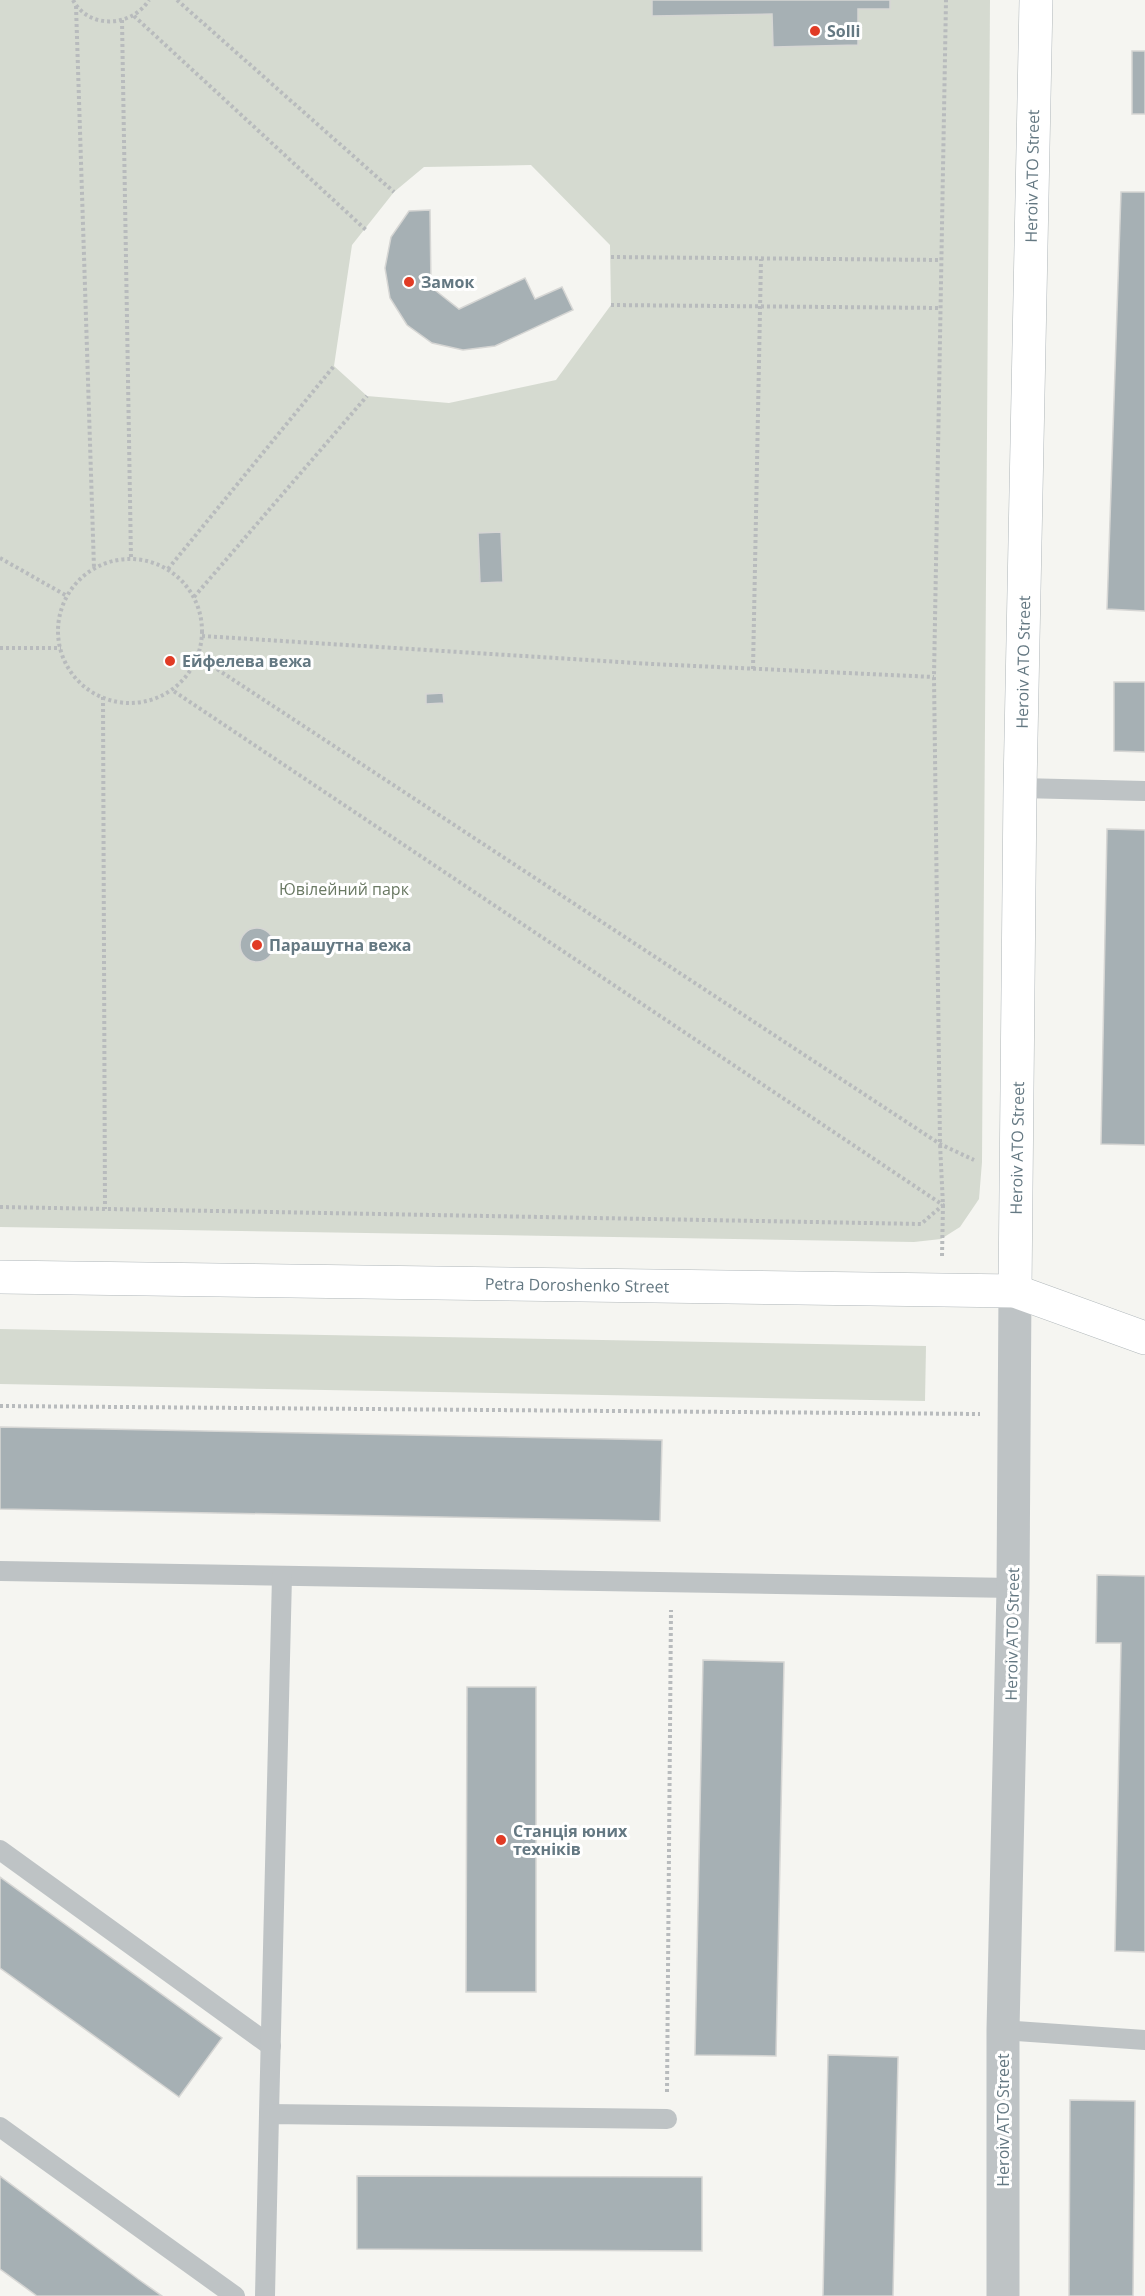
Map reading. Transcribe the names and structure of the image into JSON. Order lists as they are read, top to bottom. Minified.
{"streets":{"street":["Heroiv ATO Street","Petra Doroshenko Street"]},"crossings":[["Heroiv ATO Street","Petra Doroshenko Street"]],"parks":["Ювілейний парк"],"places":["Solli","Замок","Ейфелева вежа","Парашутна вежа","Станція юних техніків"]}
